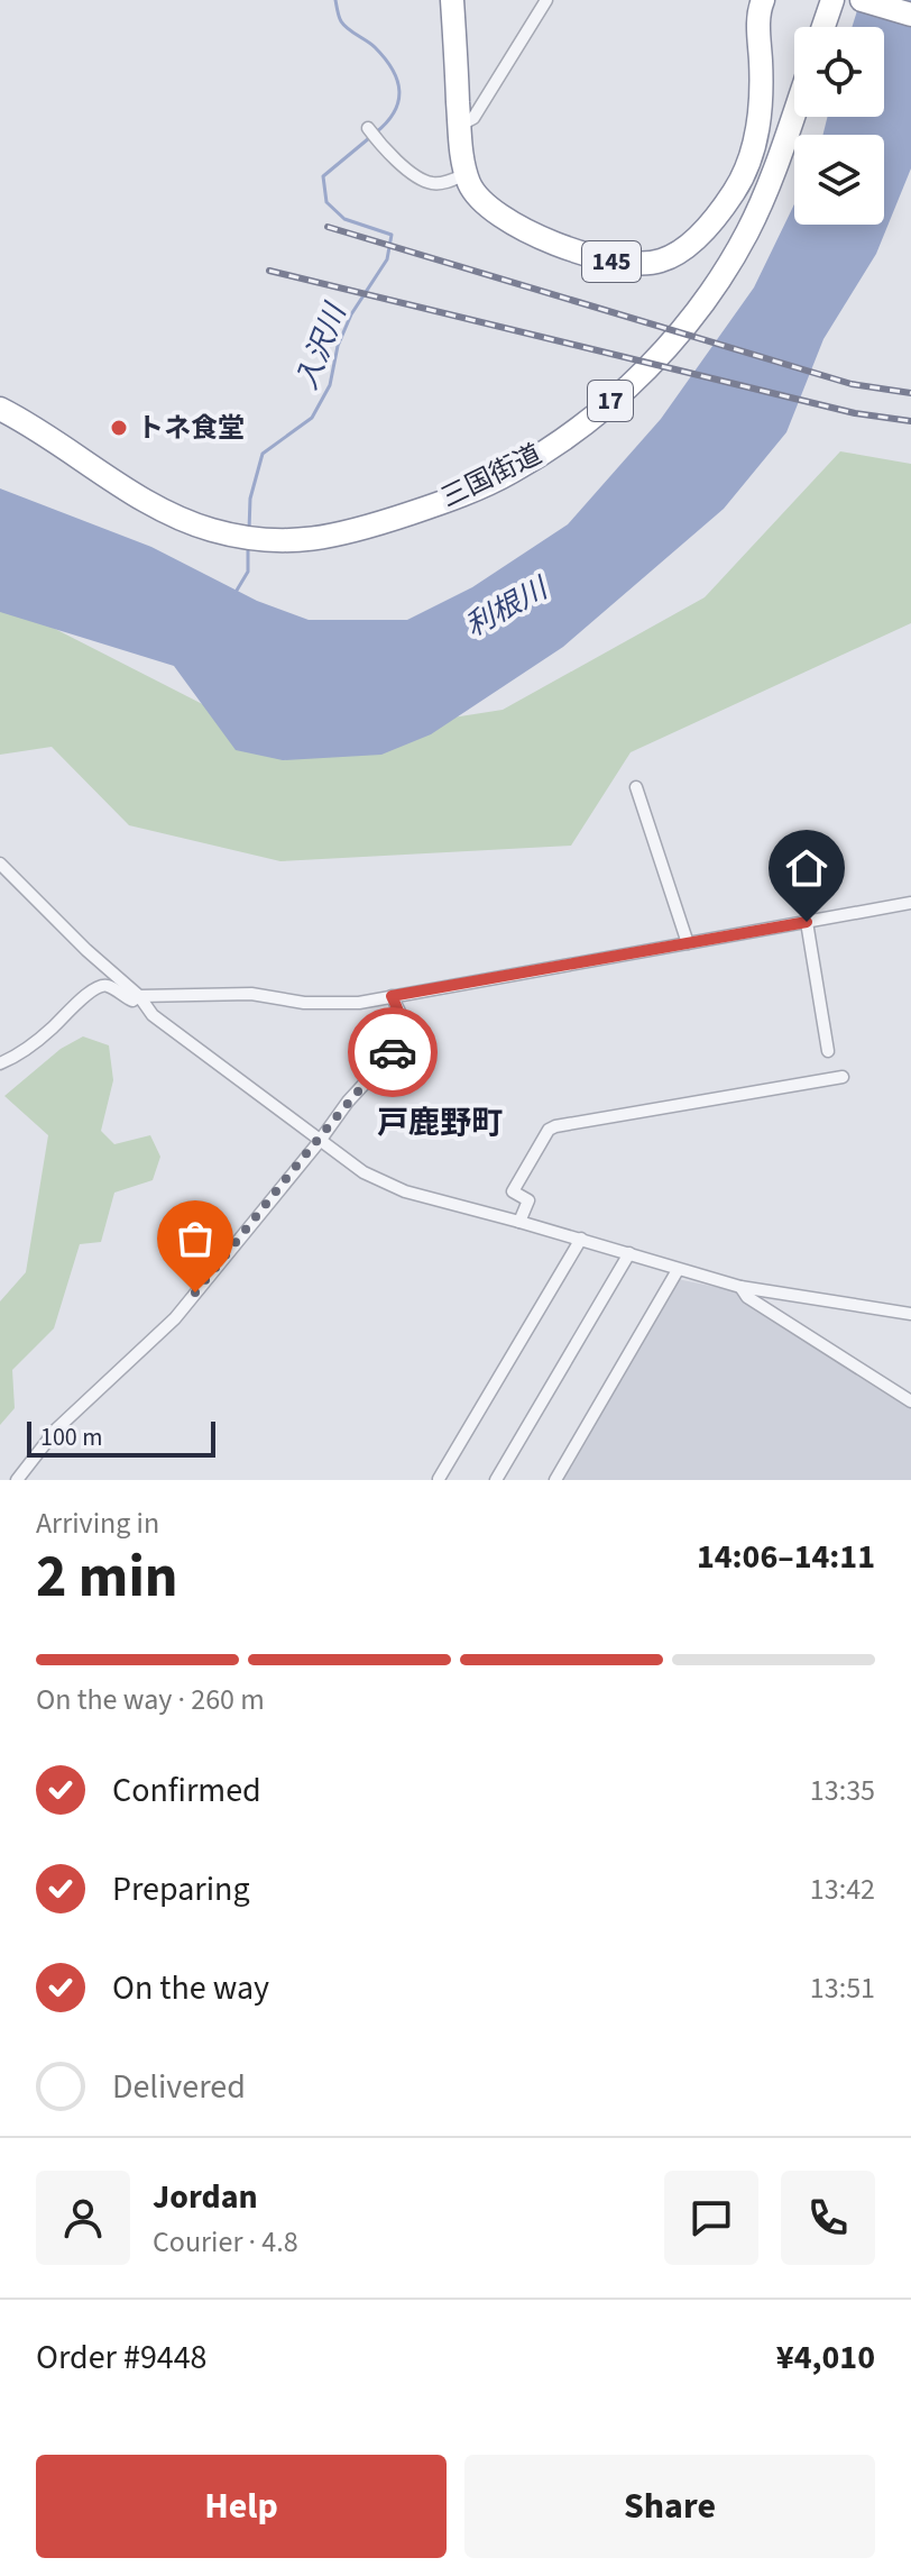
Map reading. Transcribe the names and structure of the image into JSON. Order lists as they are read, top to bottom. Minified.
{"streets":{"highway":["145","17","三国街道"]},"districts":["戸鹿野町"],"water":["入沢川","利根川"],"places":["トネ食堂"],"scale_bar":"100 m","page":{"scale":"100 m","heading":["2 min","Arriving in","14:06–14:11"],"panel":["Jordan","Courier · 4.8","Order #9448","¥4,010"],"bar":"On the way · 260 m","list":[["Confirmed","13:35"],["Preparing","13:42"],["On the way","13:51"],"Delivered"],"buttons":["Help","Share"]}}
